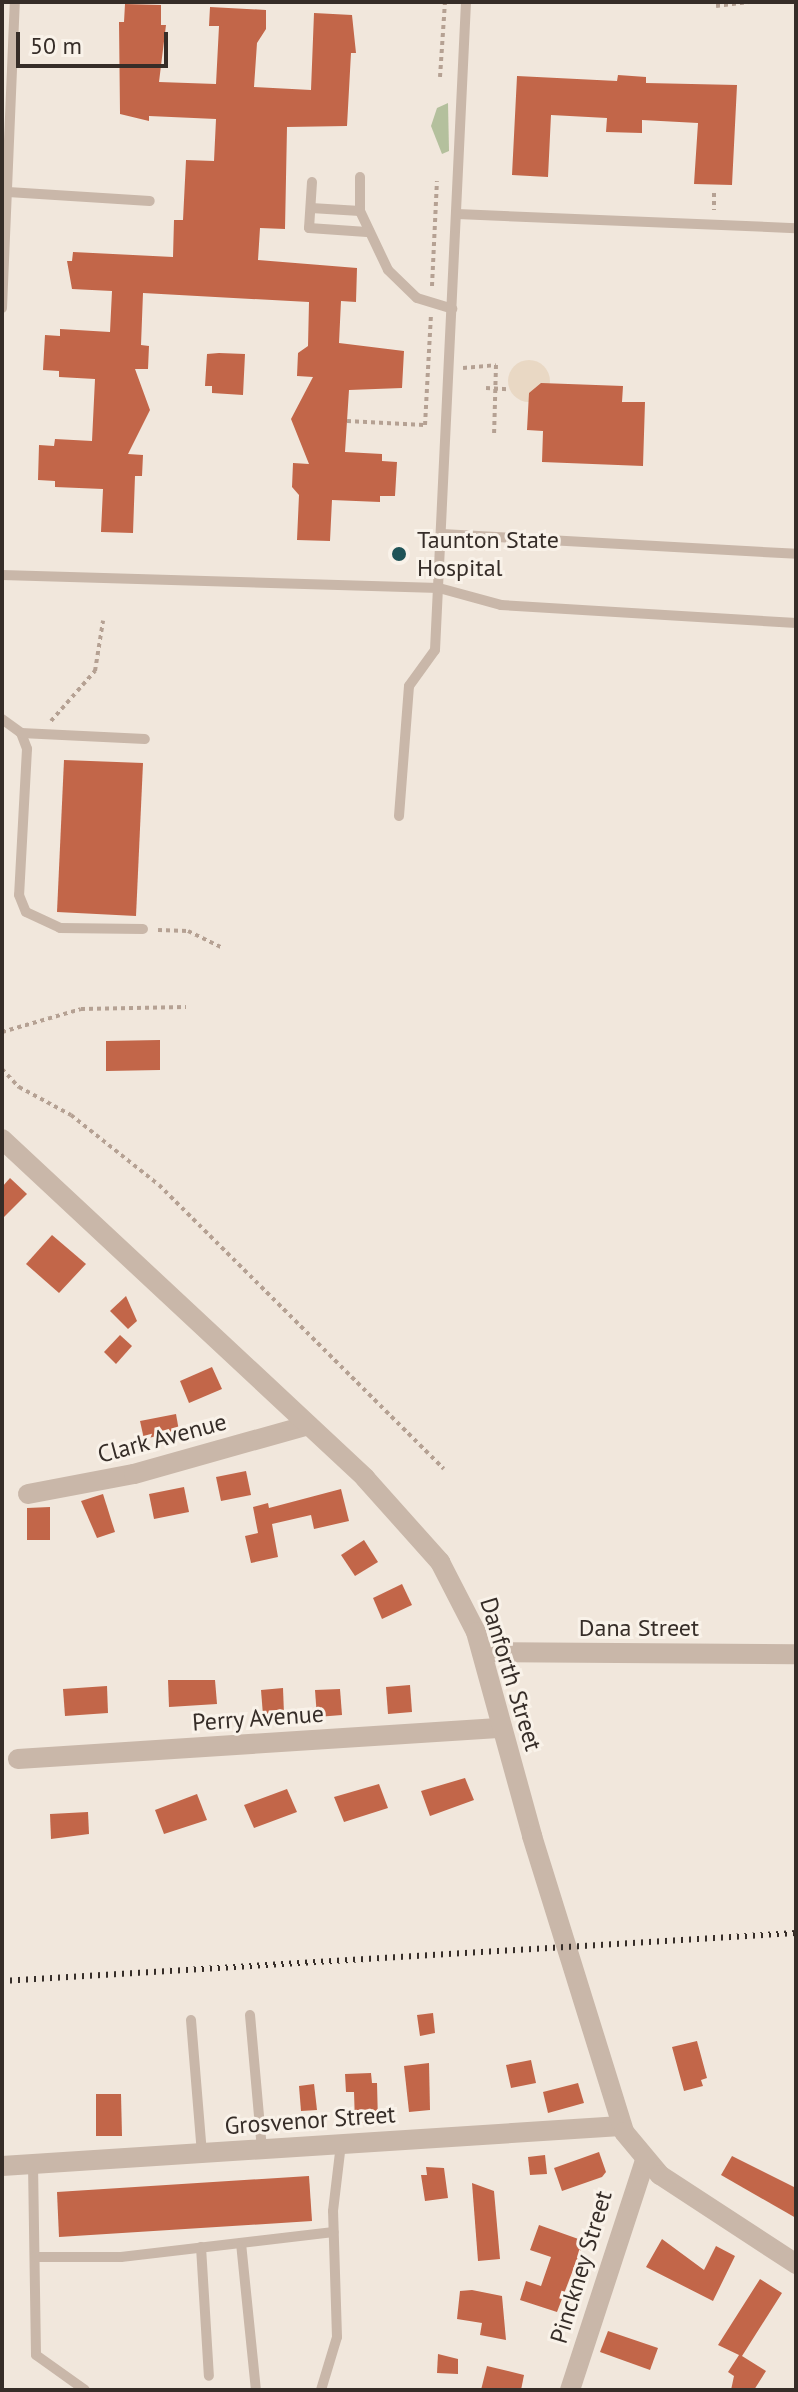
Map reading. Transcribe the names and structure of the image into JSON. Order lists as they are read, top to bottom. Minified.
{"streets":{"street":["Clark Avenue","Dana Street","Danforth Street","Perry Avenue","Grosvenor Street","Pinckney Street"]},"crossings":[["Clark Avenue","Danforth Street"],["Dana Street","Danforth Street"],["Danforth Street","Perry Avenue"],["Danforth Street","Grosvenor Street"],["Danforth Street","Pinckney Street"]],"places":["Taunton State Hospital"],"scale_bar":"50 m"}
